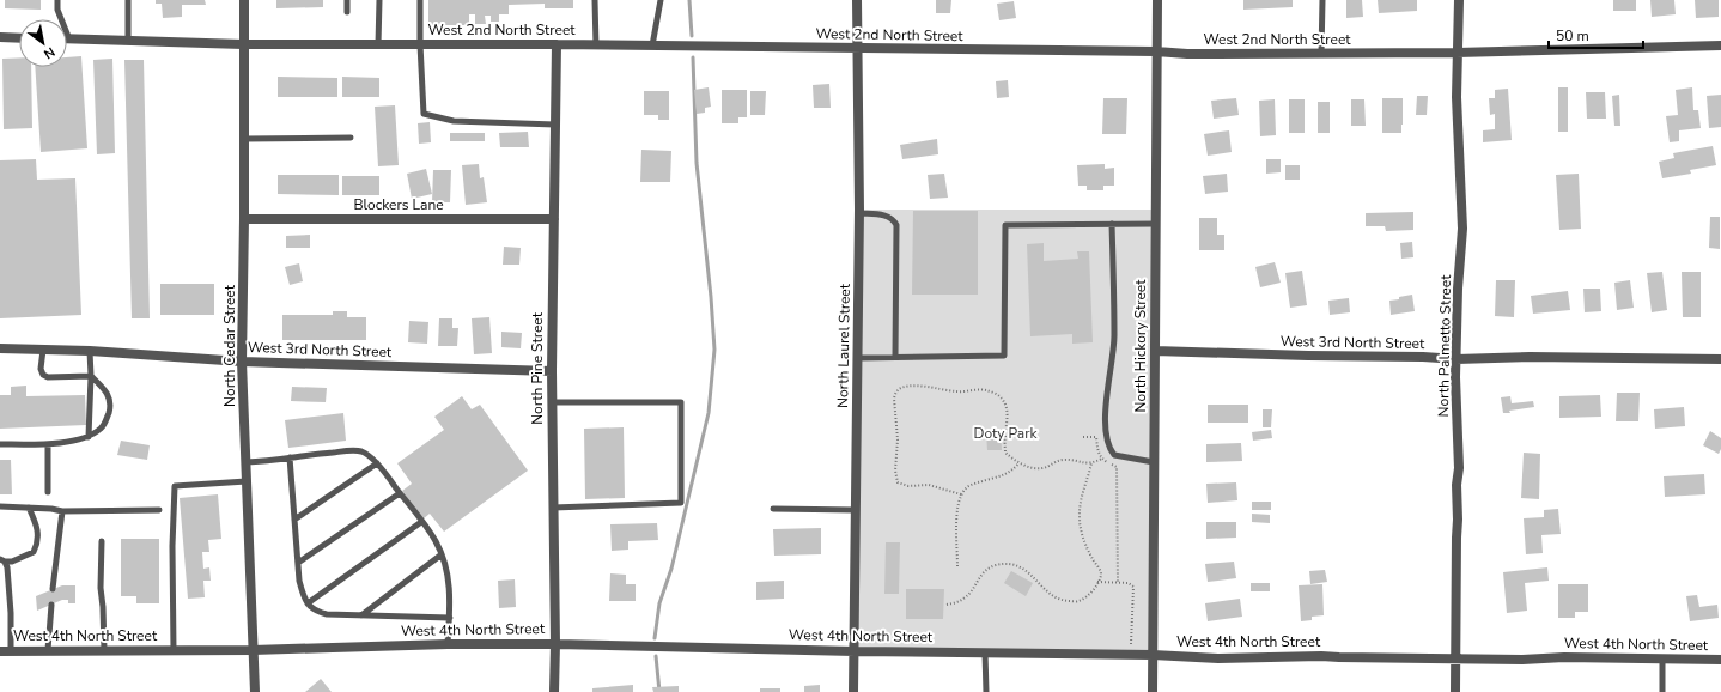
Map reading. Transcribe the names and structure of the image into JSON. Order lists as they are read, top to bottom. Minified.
{"streets":{"street":["West 2nd North Street","Blockers Lane","West 3rd North Street","North Cedar Street","North Laurel Street","North Hickory Street","North Palmetto Street","North Pine Street","West 4th North Street"]},"crossings":[["West 2nd North Street","North Cedar Street"],["West 2nd North Street","North Laurel Street"],["West 2nd North Street","North Hickory Street"],["West 2nd North Street","North Palmetto Street"],["West 2nd North Street","North Pine Street"],["Blockers Lane","North Cedar Street"],["Blockers Lane","North Pine Street"],["West 3rd North Street","North Cedar Street"],["West 3rd North Street","North Hickory Street"],["West 3rd North Street","North Palmetto Street"],["West 3rd North Street","North Pine Street"],["North Cedar Street","West 4th North Street"],["North Laurel Street","West 4th North Street"],["North Hickory Street","West 4th North Street"],["North Palmetto Street","West 4th North Street"],["North Pine Street","West 4th North Street"]],"parks":["Doty Park"],"scale_bar":"50 m","north":"bottom right"}
